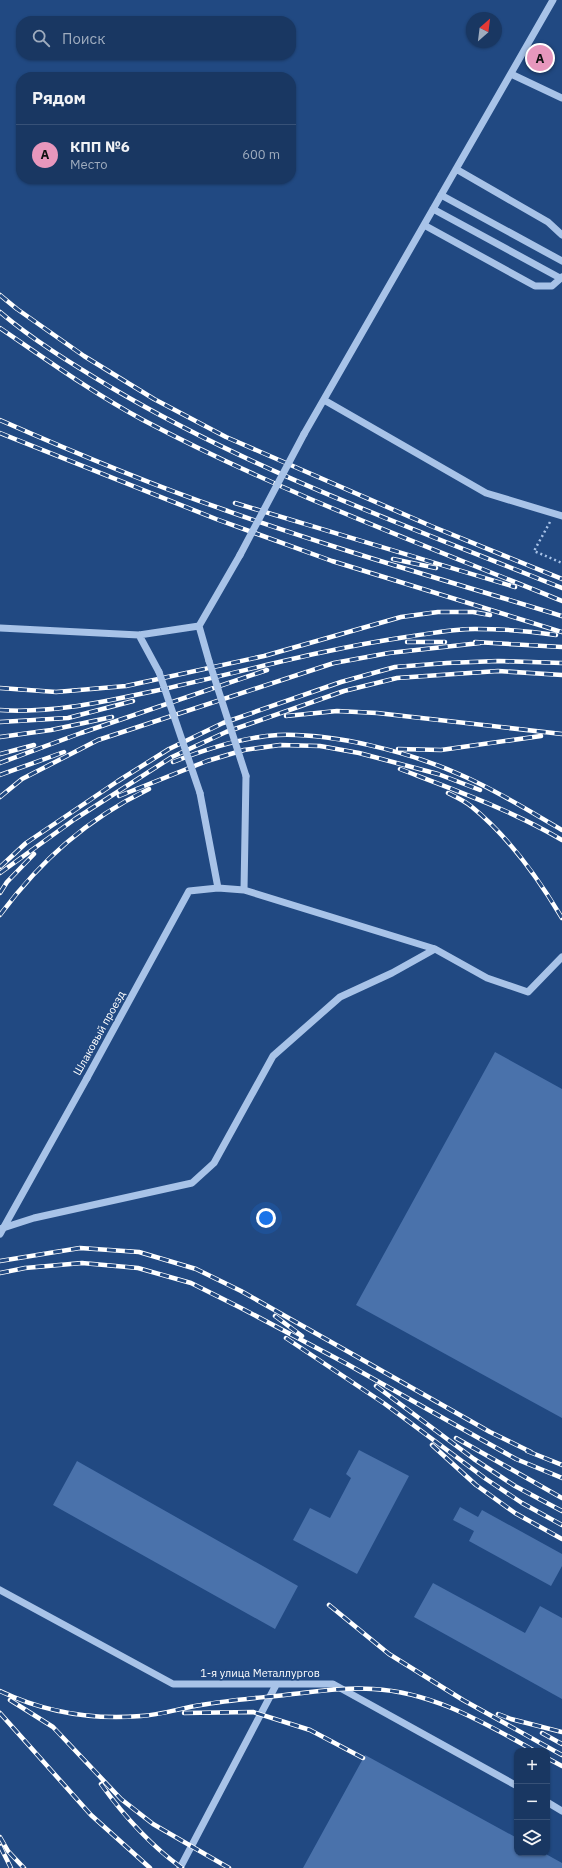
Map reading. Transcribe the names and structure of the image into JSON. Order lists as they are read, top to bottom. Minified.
{"streets":{"street":["Шлаковый проезд","1-я улица Металлургов"]},"north":"top right","page":{"search":"Поиск","pins":"A","heading":"Рядом","list":[{"mark":"A","name":"КПП №6","note":"Место","value":"600 m"}],"map_buttons":["+","−"]}}
